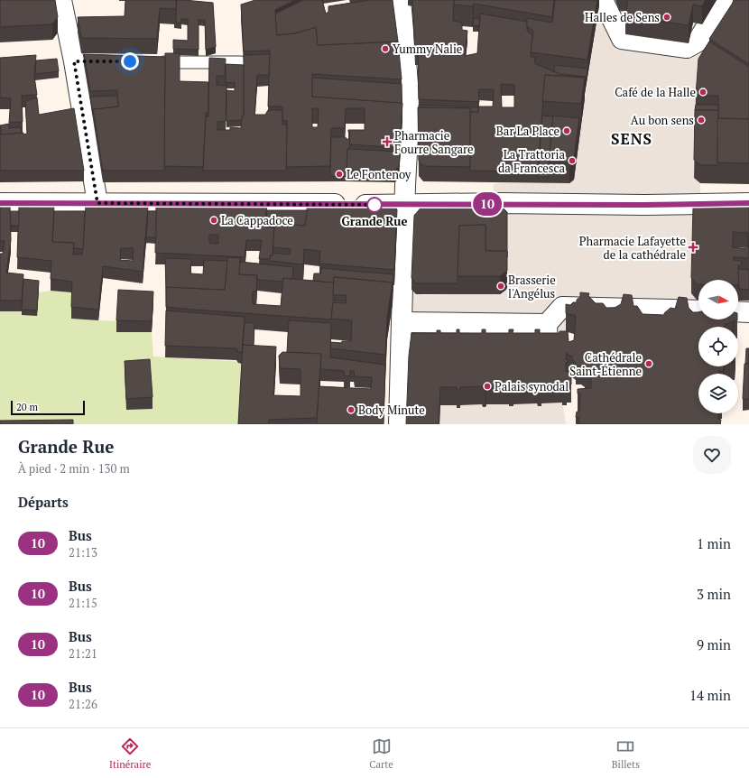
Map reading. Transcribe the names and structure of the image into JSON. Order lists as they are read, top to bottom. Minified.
{"districts":["SENS"],"places":{"other":["Halles de Sens","Yummy Nalie","Café de la Halle","Au bon sens","Bar La Place","La Trattoria da Francesca","Le Fontenoy","Grande Rue","La Cappadoce","Brasserie l'Angélus","Cathédrale Saint-Étienne","Palais synodal","Body Minute"],"health":["Pharmacie Fourre Sangare","Pharmacie Lafayette de la cathédrale"]},"lines":["bus line 10"],"scale_bar":"20 m","north":"right","page":{"on_map":"10","scale":"20 m","heading":[["Grande Rue","À pied · 2 min · 130 m"],"Départs"],"list":[{"mark":"10","name":"Bus","note":"21:13","value":"1 min"},{"mark":"10","name":"Bus","note":"21:15","value":"3 min"},{"mark":"10","name":"Bus","note":"21:21","value":"9 min"},{"mark":"10","name":"Bus","note":"21:26","value":"14 min"}],"tabs":["Itinéraire","Carte","Billets"]}}
